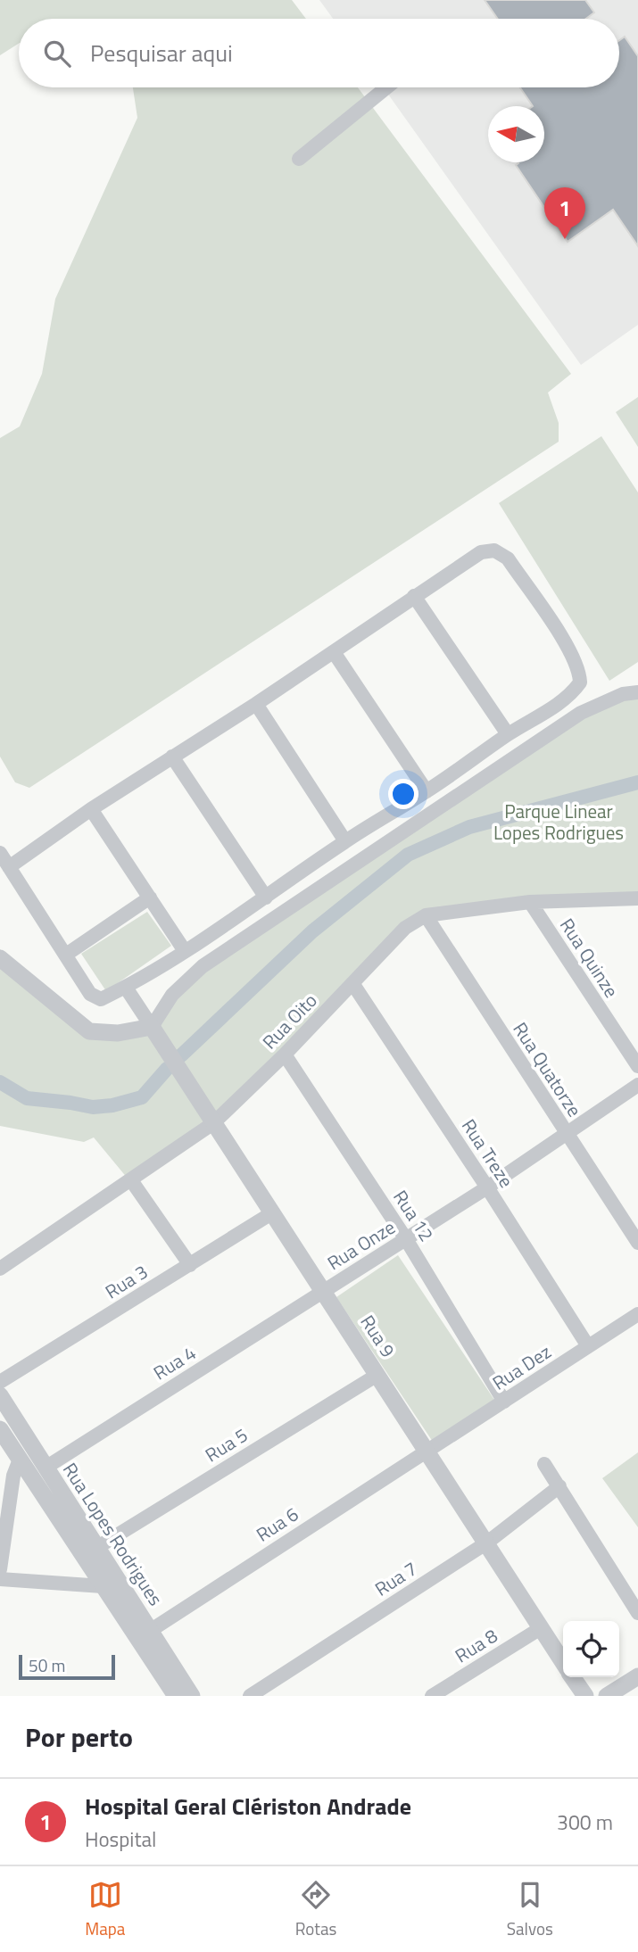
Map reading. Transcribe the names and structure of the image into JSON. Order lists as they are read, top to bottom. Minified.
{"streets":{"street":["Rua Quinze","Rua Oito","Rua Quatorze","Rua Treze","Rua 12","Rua Onze","Rua 3","Rua 9","Rua 4","Rua Dez","Rua 5","Rua 6","Rua Lopes Rodrigues","Rua 7","Rua 8"]},"crossings":[["Rua Quinze","Rua Oito"],["Rua Oito","Rua Quatorze"],["Rua Oito","Rua Treze"],["Rua Oito","Rua 12"],["Rua Oito","Rua 9"],["Rua Quatorze","Rua Onze"],["Rua Treze","Rua Onze"],["Rua Treze","Rua Dez"],["Rua 12","Rua Onze"],["Rua 12","Rua Dez"],["Rua Onze","Rua 9"],["Rua Onze","Rua 4"],["Rua 3","Rua 9"],["Rua 9","Rua 4"],["Rua 9","Rua Dez"],["Rua 9","Rua 5"],["Rua 9","Rua 6"],["Rua 9","Rua 7"],["Rua 9","Rua 8"],["Rua 4","Rua Lopes Rodrigues"],["Rua Dez","Rua 6"],["Rua 5","Rua Lopes Rodrigues"],["Rua 6","Rua Lopes Rodrigues"]],"parks":["Parque Linear Lopes Rodrigues"],"scale_bar":"50 m","north":"left","page":{"search":"Pesquisar aqui","pins":"1","scale":"50 m","heading":"Por perto","list":[{"mark":"1","name":"Hospital Geral Clériston Andrade","note":"Hospital","value":"300 m"}],"nav":["Mapa","Rotas","Salvos"]}}
